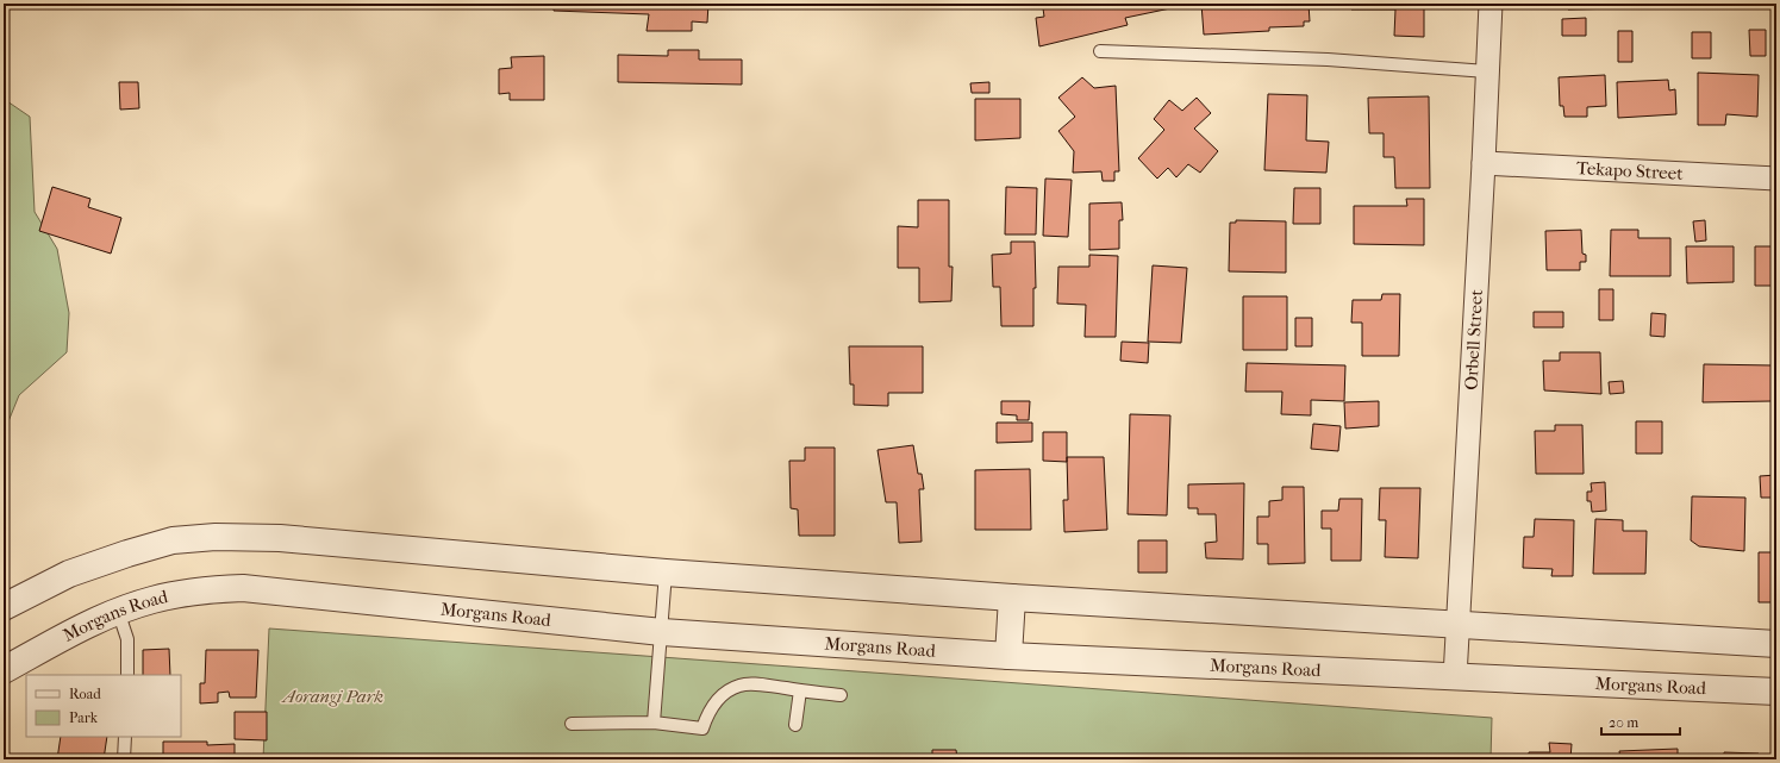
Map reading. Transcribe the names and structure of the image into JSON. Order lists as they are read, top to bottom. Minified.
{"streets":{"street":["Tekapo Street","Orbell Street","Morgans Road"]},"crossings":[["Tekapo Street","Orbell Street"],["Orbell Street","Morgans Road"]],"parks":["Aorangi Park"],"legend":["Road","Park"],"scale_bar":"20 m"}
